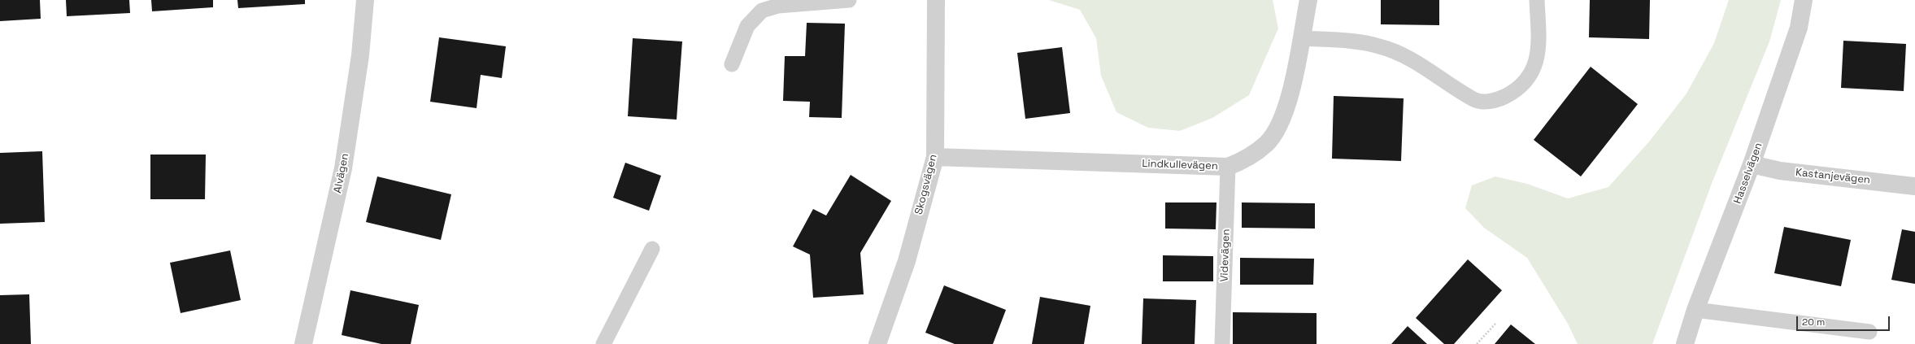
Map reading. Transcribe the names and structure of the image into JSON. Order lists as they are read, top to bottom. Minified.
{"streets":{"street":["Lindkullevägen","Alvägen","Hasselvägen","Kastanjevägen","Skogsvägen"],"lane":["Videvägen"]},"crossings":[["Lindkullevägen","Skogsvägen"],["Lindkullevägen","Videvägen"],["Hasselvägen","Kastanjevägen"]],"scale_bar":"20 m"}
